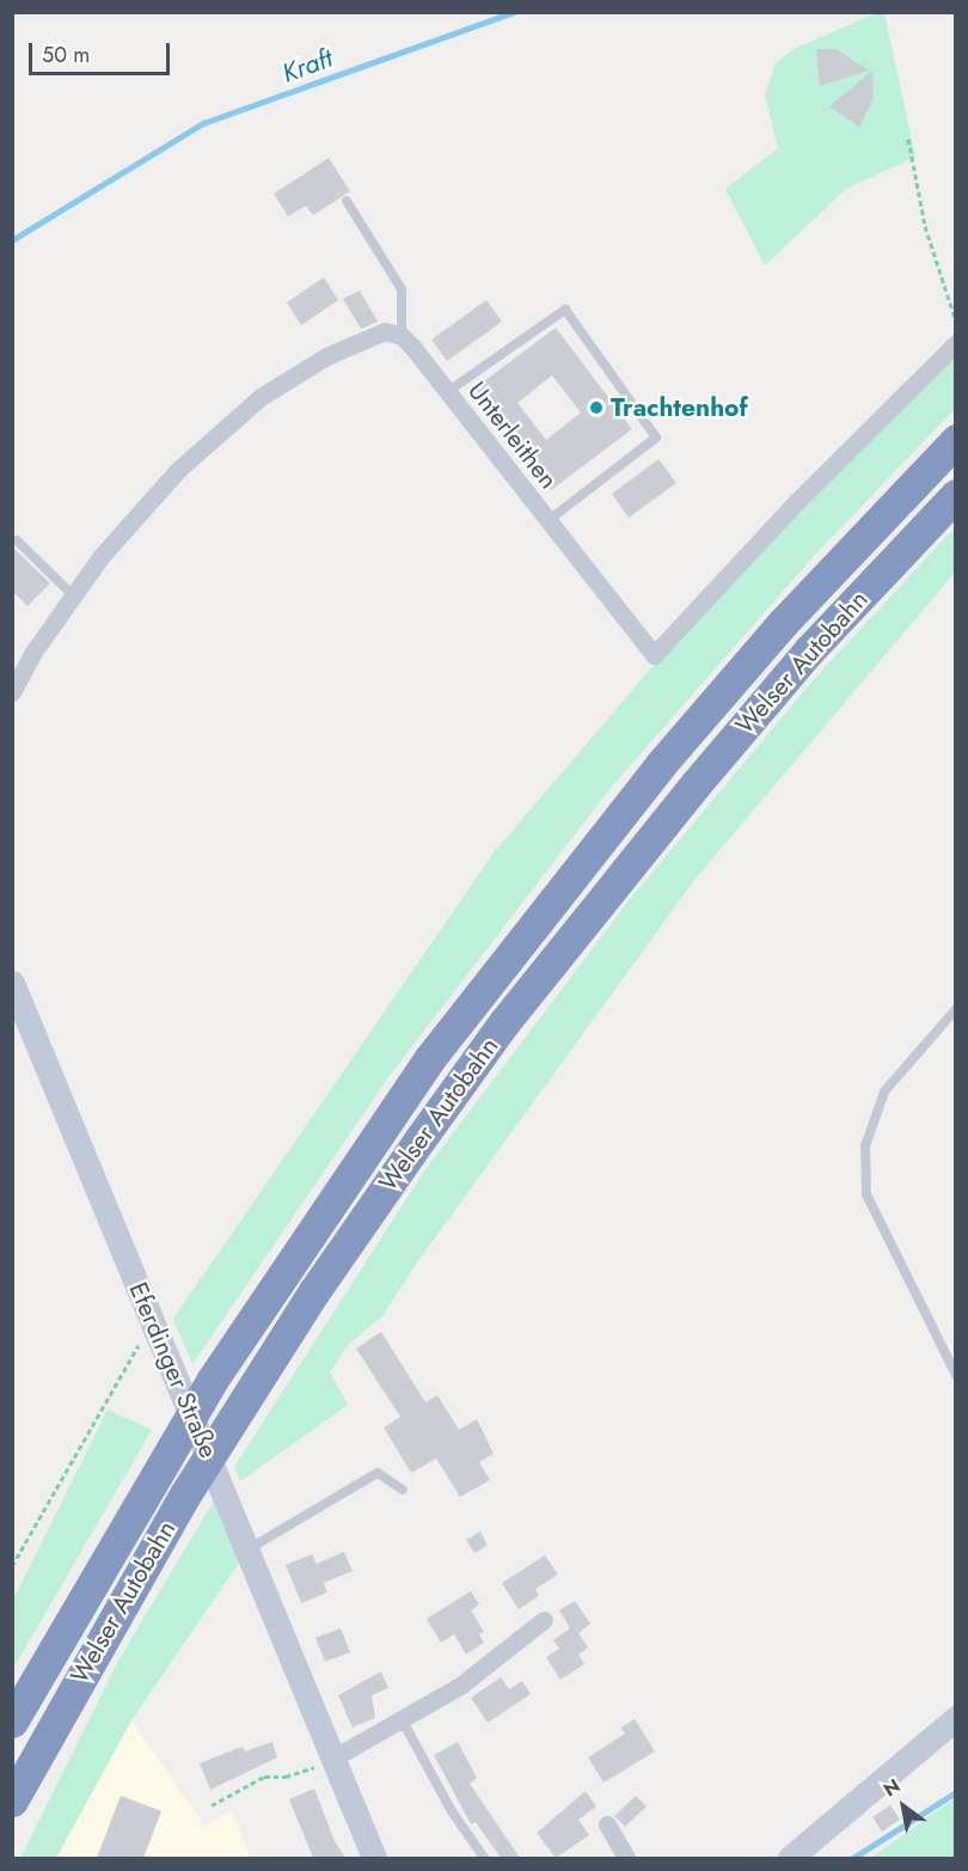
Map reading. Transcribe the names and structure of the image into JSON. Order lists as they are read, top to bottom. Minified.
{"streets":{"highway":["Welser Autobahn"],"main road":["Eferdinger Straße"],"street":["Unterleithen"]},"water":["Kraft"],"places":["Trachtenhof"],"scale_bar":"50 m","north":"top left"}
